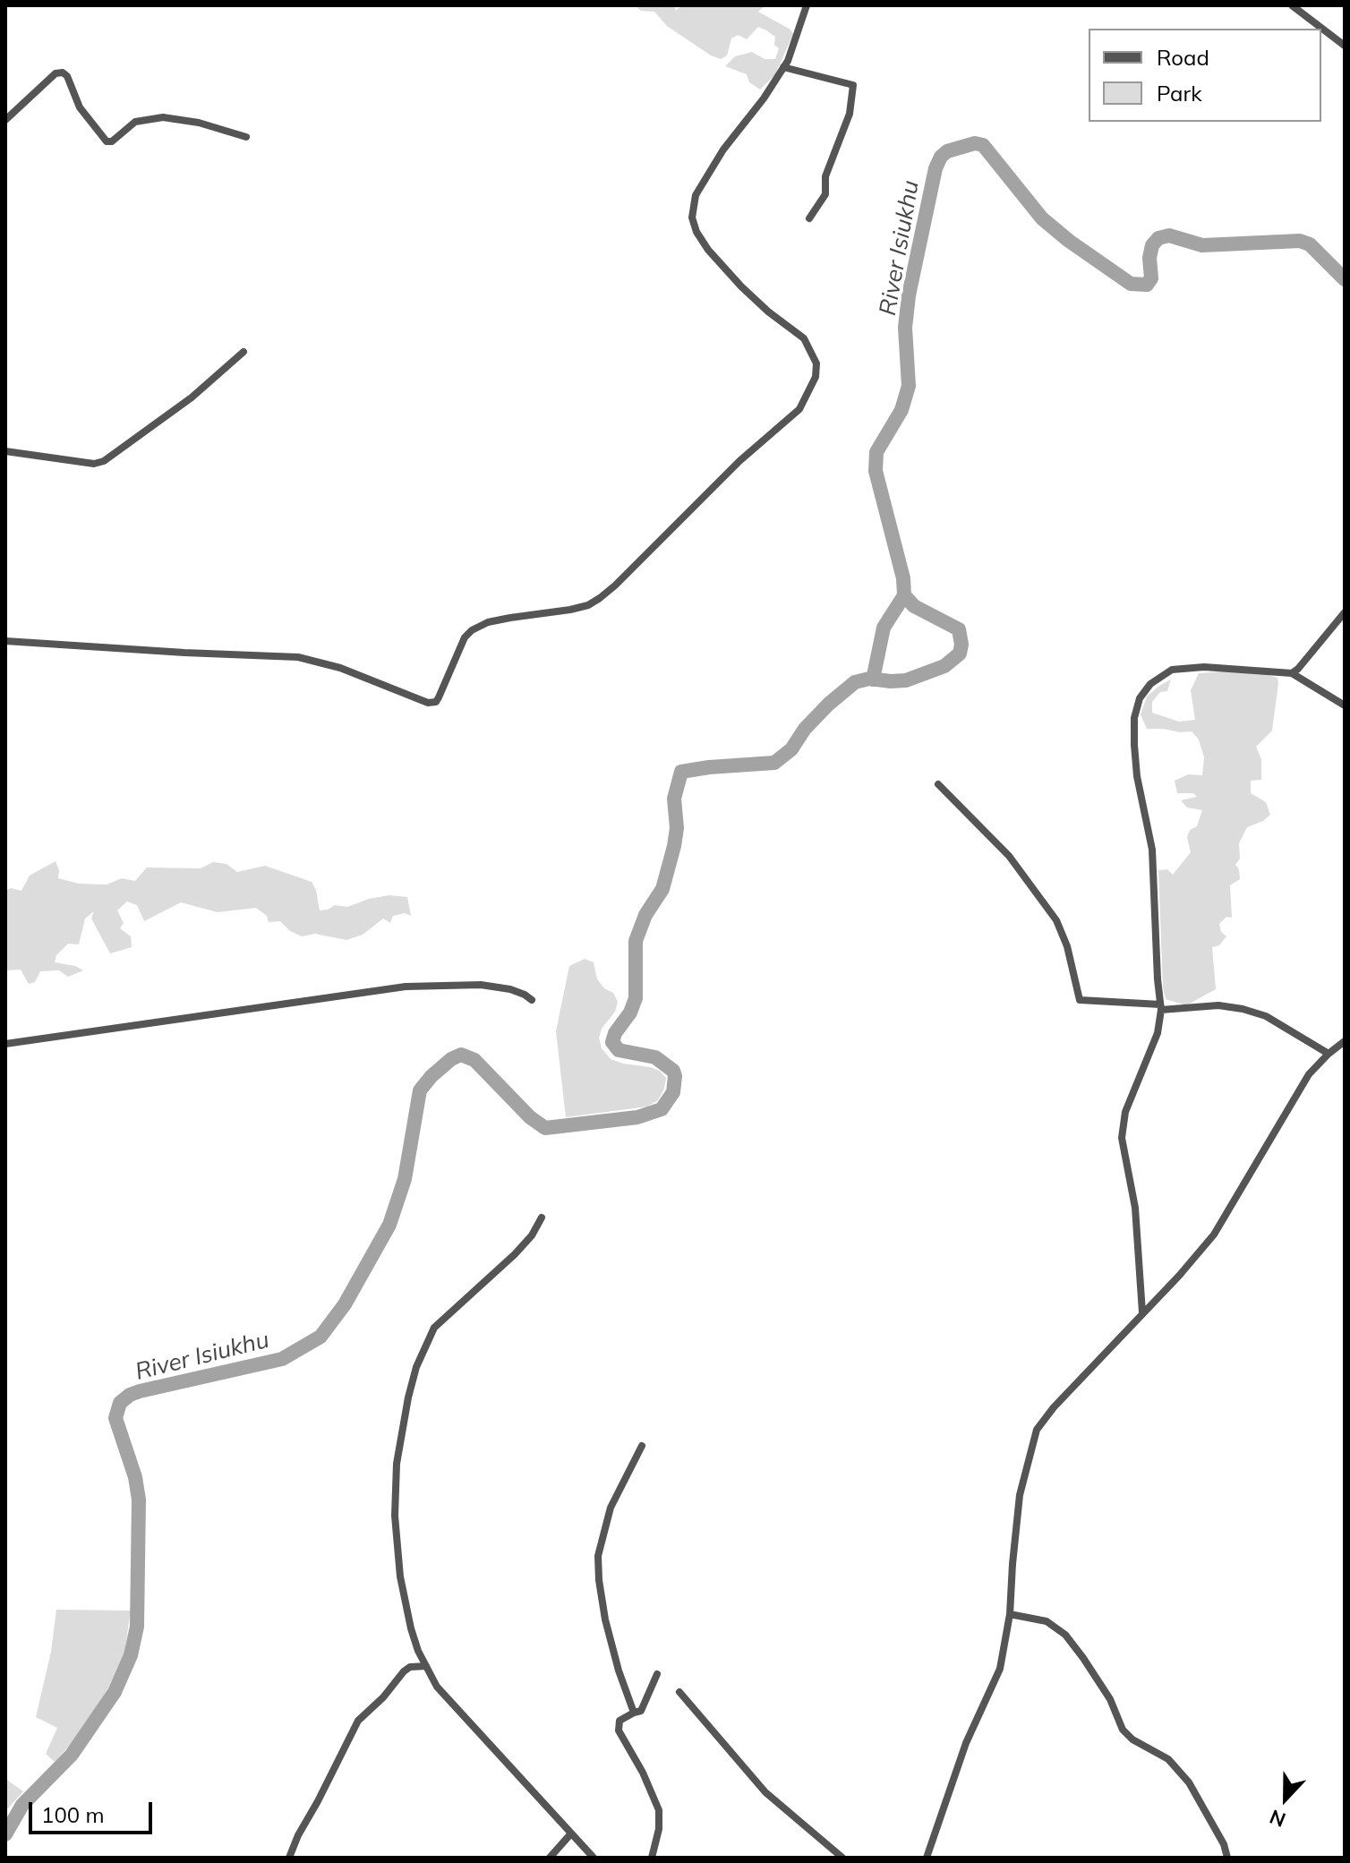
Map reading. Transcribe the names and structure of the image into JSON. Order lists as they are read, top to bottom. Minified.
{"water":["River Isiukhu"],"legend":["Road","Park"],"scale_bar":"100 m","north":"bottom"}
